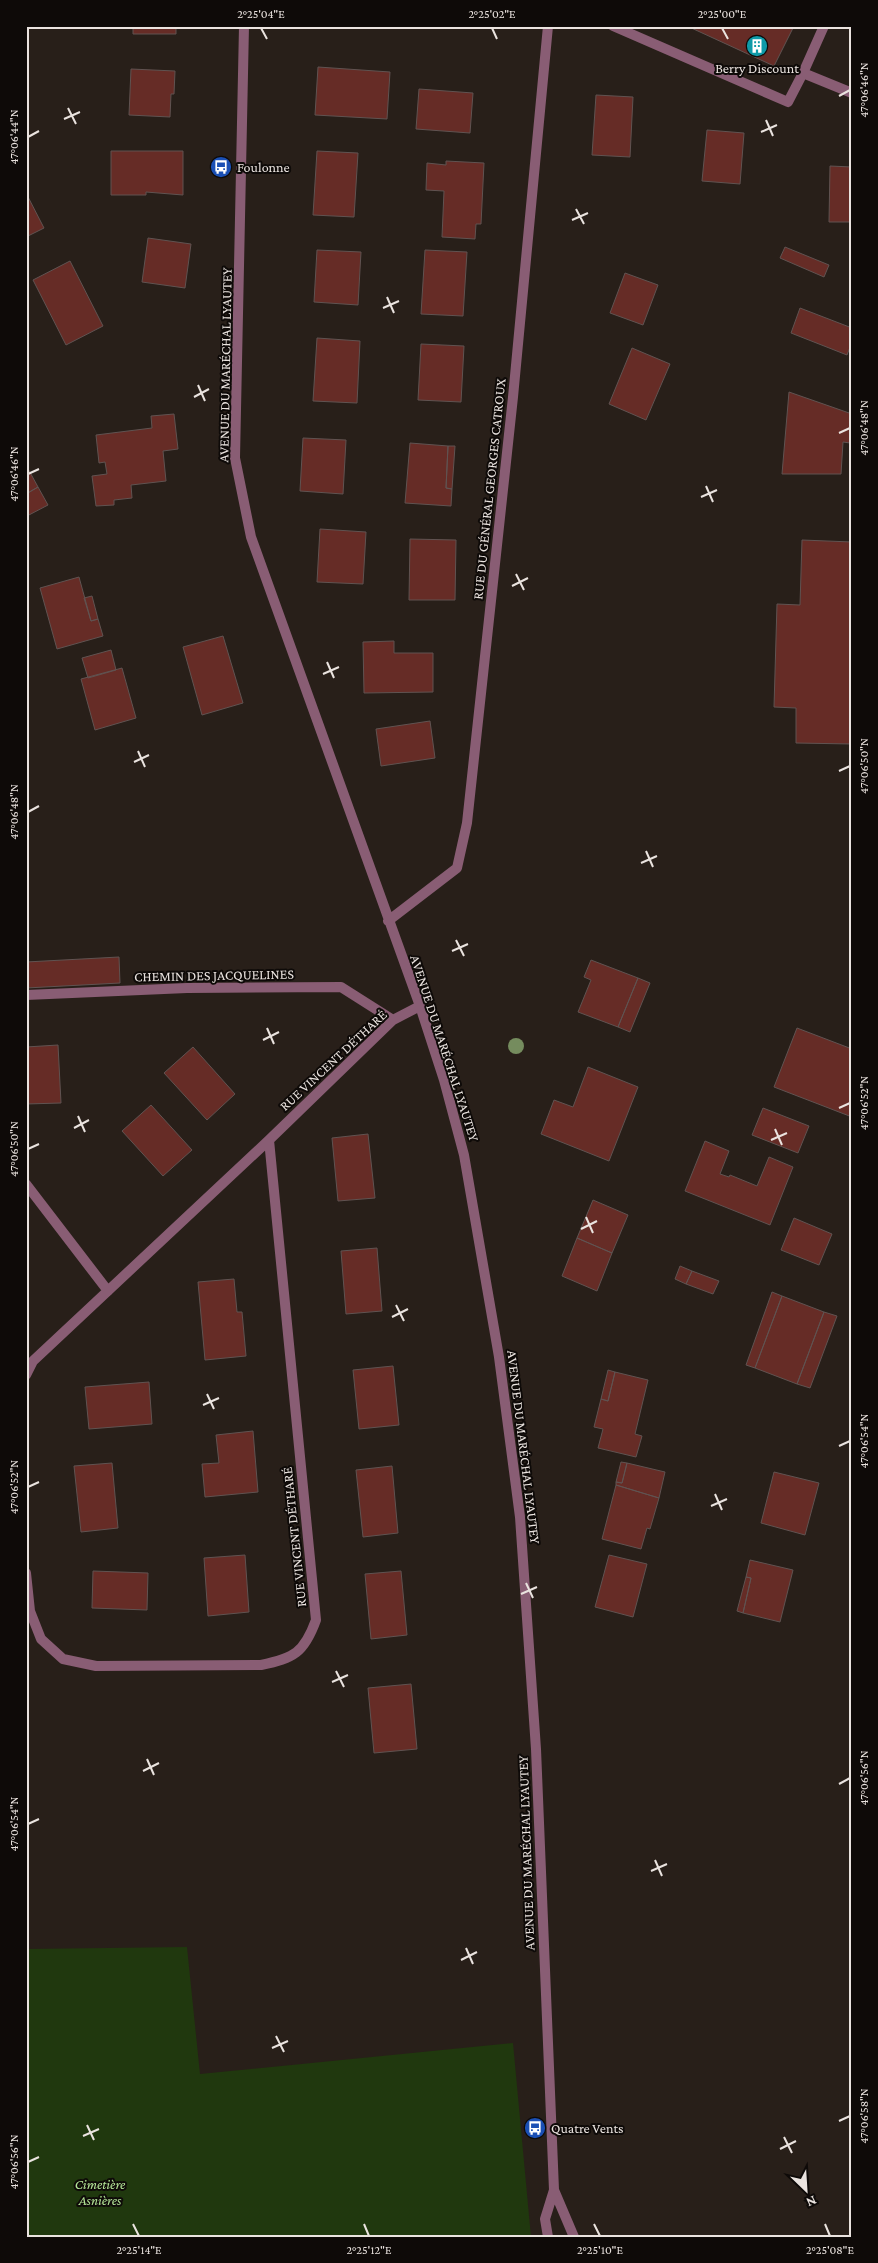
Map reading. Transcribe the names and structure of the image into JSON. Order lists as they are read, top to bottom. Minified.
{"streets":{"street":["AVENUE DU MARÉCHAL LYAUTEY","RUE DU GÉNÉRAL GEORGES CATROUX","CHEMIN DES JACQUELINES","RUE VINCENT DÉTHARÉ"]},"crossings":[["AVENUE DU MARÉCHAL LYAUTEY","RUE DU GÉNÉRAL GEORGES CATROUX"],["AVENUE DU MARÉCHAL LYAUTEY","RUE VINCENT DÉTHARÉ"],["CHEMIN DES JACQUELINES","RUE VINCENT DÉTHARÉ"]],"parks":["Cimetière Asnières"],"places":{"building":["Berry Discount"],"bus stop":["Foulonne","Quatre Vents"]},"north":"bottom right","coordinates":["2°25'04\"E","2°25'02\"E","2°25'00\"E","47°06'46\"N","47°06'44\"N","47°06'48\"N","47°06'50\"N","47°06'52\"N","47°06'54\"N","47°06'56\"N","47°06'58\"N","2°25'14\"E","2°25'12\"E","2°25'10\"E","2°25'08\"E"]}
